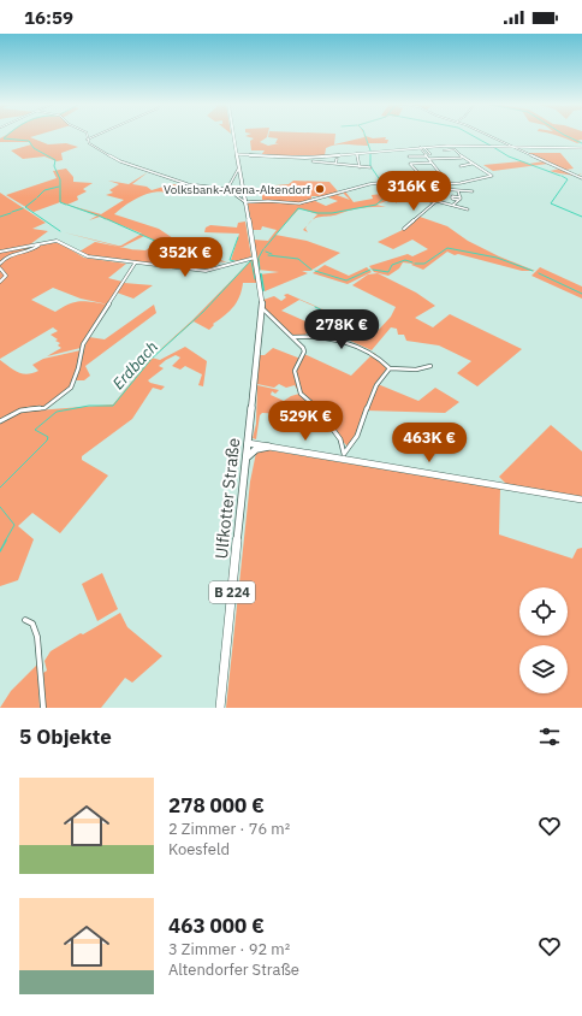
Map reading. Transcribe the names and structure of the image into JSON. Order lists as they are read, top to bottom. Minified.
{"streets":{"main road":["Ulfkotter Straße","B 224"]},"crossings":[["Ulfkotter Straße","B 224"]],"water":["Erdbach"],"places":["Volksbank-Arena-Altendorf"],"page":{"status":"16:59","price":["316K €","352K €","278K €","529K €","463K €"],"heading":"5 Objekte","list":[{"name":"278 000 €","note":"2 Zimmer · 76 m² · Koesfeld"},{"name":"463 000 €","note":"3 Zimmer · 92 m² · Altendorfer Straße"}]}}
